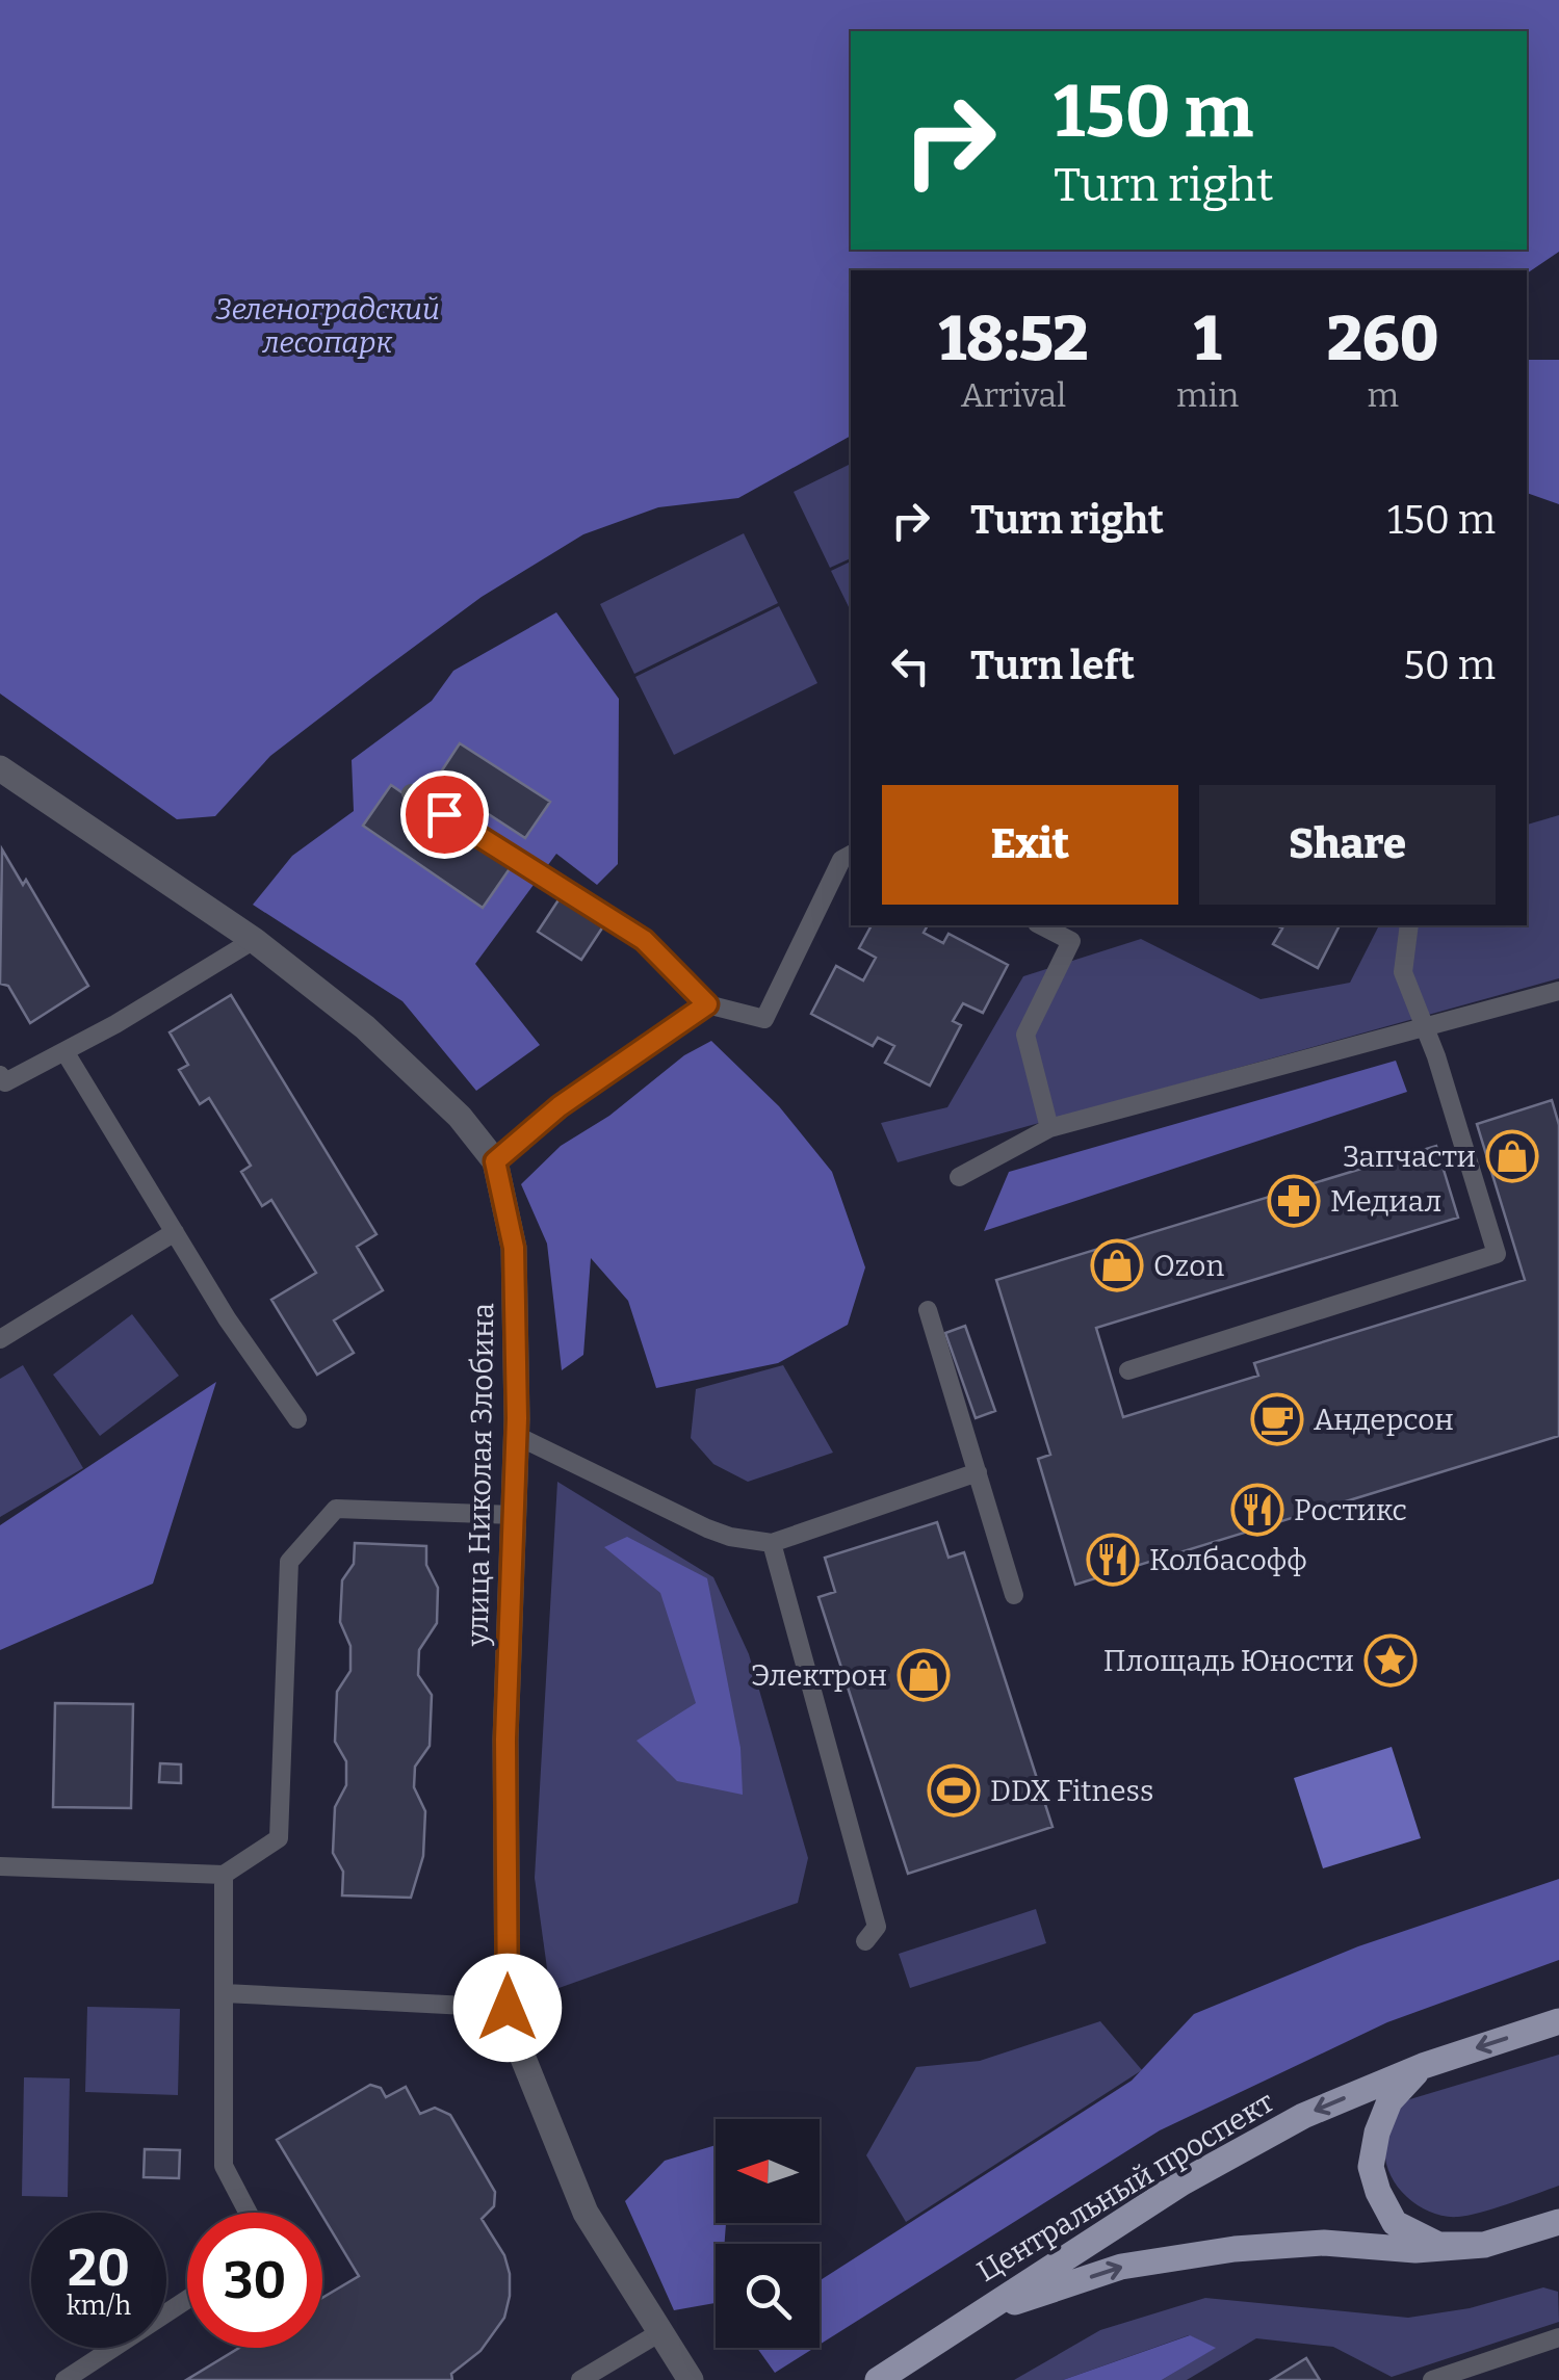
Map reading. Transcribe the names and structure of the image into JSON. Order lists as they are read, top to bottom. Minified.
{"streets":{"main road":["Центральный проспект"],"street":["улица Николая Злобина"]},"parks":["Зеленоградский лесопарк"],"places":{"shop":["Запчасти","Ozon","Электрон"],"pharmacy":["Медиал"],"cafe":["Андерсон"],"restaurant":["Ростикс","Колбасофф"],"place":["Площадь Юности"],"sports":["DDX Fitness"]},"north":"left","page":{"turn":["150 m","Turn right"],"eta":["18:52","Arrival","1","min","260","m"],"list":[{"name":"Turn right","value":"150 m"},{"name":"Turn left","value":"50 m"}],"buttons":["Exit","Share"],"speed":"20 km/h","limit":"30"}}
